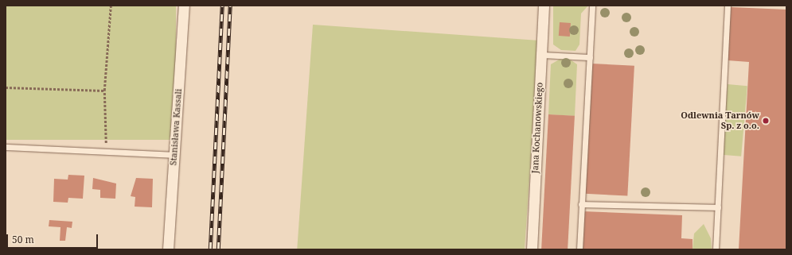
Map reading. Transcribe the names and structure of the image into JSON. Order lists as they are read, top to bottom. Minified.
{"streets":{"street":["Stanisława Kassali","Jana Kochanowskiego"]},"places":["Odlewnia Tarnów Sp. z o.o."],"scale_bar":"50 m"}
